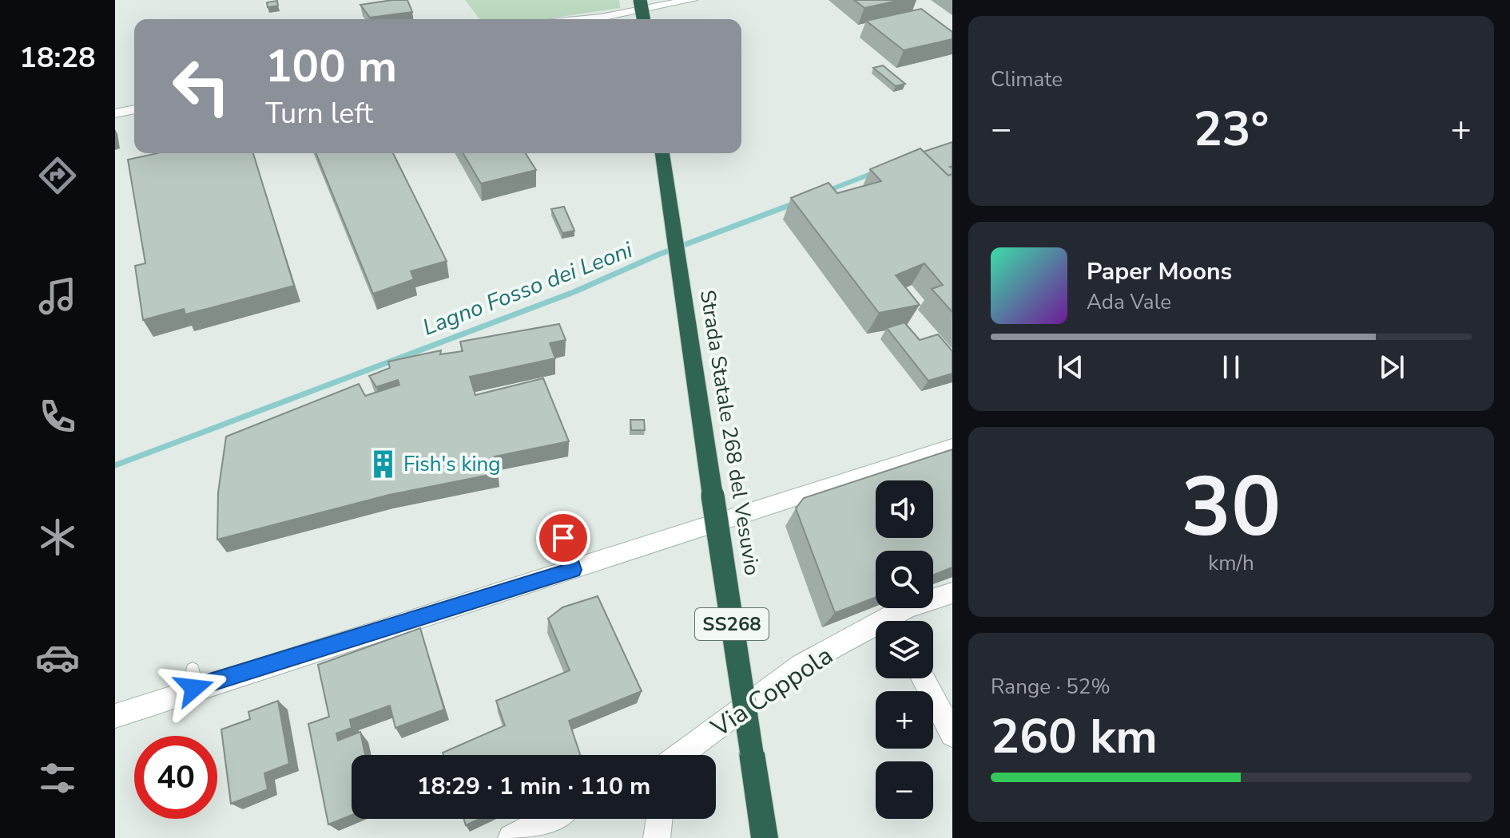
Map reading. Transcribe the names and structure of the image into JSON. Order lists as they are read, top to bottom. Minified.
{"streets":{"highway":["Strada Statale 268 del Vesuvio","SS268"],"street":["Via Coppola"]},"water":["Lagno Fosso dei Leoni"],"places":{"building":["Fish's king"]},"page":{"tabs":"18:28","tile":["Climate",["30","km/h"],["Range · 52%","260 km"]],"turn":["100 m","Turn left"],"heat":["−","23°","+"],"song":["Paper Moons","Ada Vale"],"map_buttons":["+","−"],"limit":"40","trip":"18:29 · 1 min · 110 m"}}
